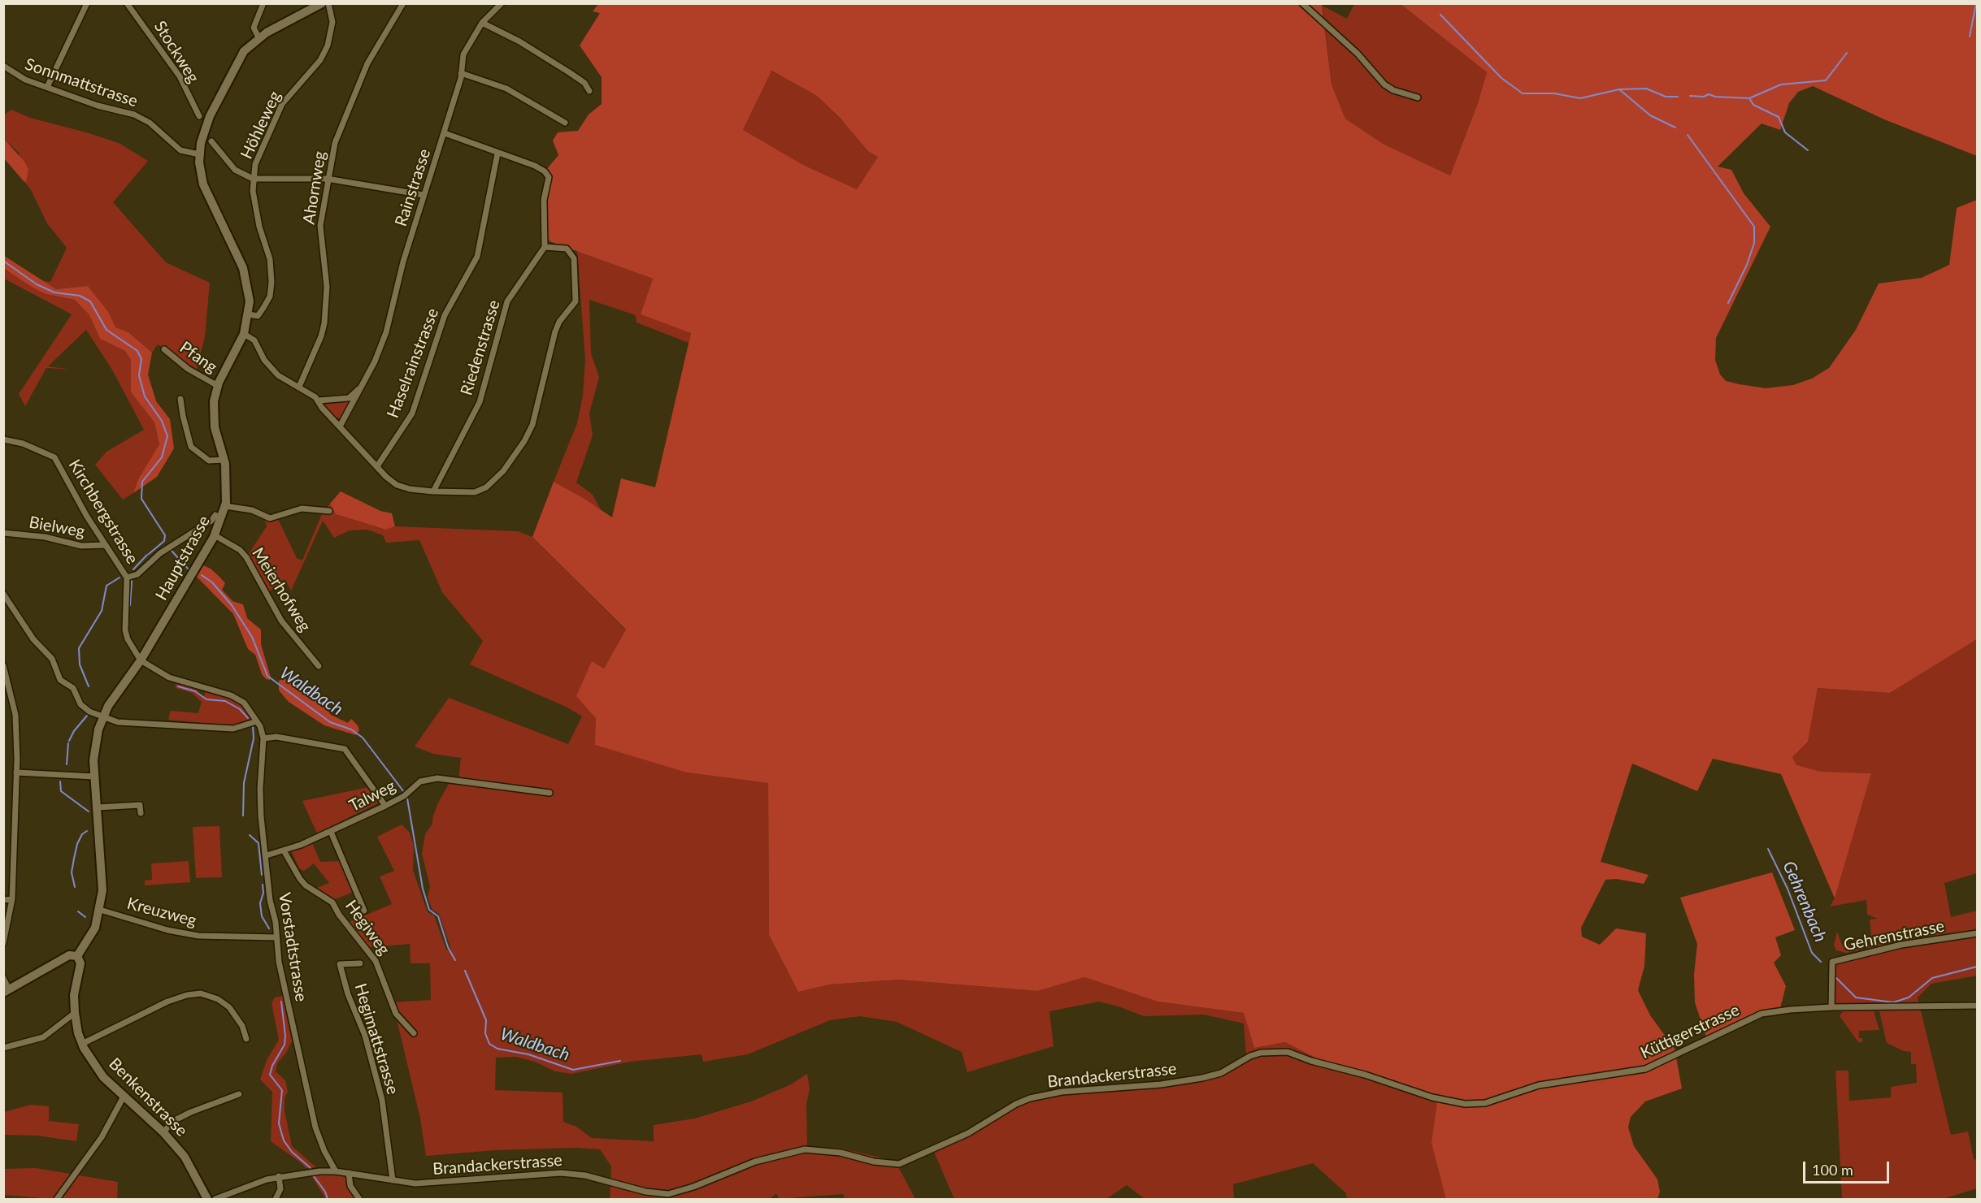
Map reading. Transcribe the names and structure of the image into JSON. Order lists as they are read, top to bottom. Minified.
{"streets":{"street":["Stockweg","Sonnmattstrasse","Höhleweg","Ahornweg","Rainstrasse","Riedenstrasse","Pfang","Haselrainstrasse","Kirchbergstrasse","Bielweg","Hauptstrasse","Meierhofweg","Talweg","Kreuzweg","Hegiweg","Gehrenstrasse","Vorstadtstrasse","Küttigerstrasse","Hegimattstrasse","Brandackerstrasse","Benkenstrasse"]},"crossings":[["Sonnmattstrasse","Hauptstrasse"],["Höhleweg","Hauptstrasse"],["Pfang","Hauptstrasse"],["Kirchbergstrasse","Bielweg"],["Kirchbergstrasse","Hauptstrasse"],["Kirchbergstrasse","Vorstadtstrasse"],["Hauptstrasse","Meierhofweg"],["Hauptstrasse","Kreuzweg"],["Hauptstrasse","Vorstadtstrasse"],["Hauptstrasse","Benkenstrasse"],["Talweg","Hegiweg"],["Talweg","Vorstadtstrasse"],["Kreuzweg","Vorstadtstrasse"],["Gehrenstrasse","Küttigerstrasse"],["Vorstadtstrasse","Brandackerstrasse"],["Küttigerstrasse","Brandackerstrasse"],["Hegimattstrasse","Brandackerstrasse"]],"water":["Waldbach","Gehrenbach"],"scale_bar":"100 m"}
